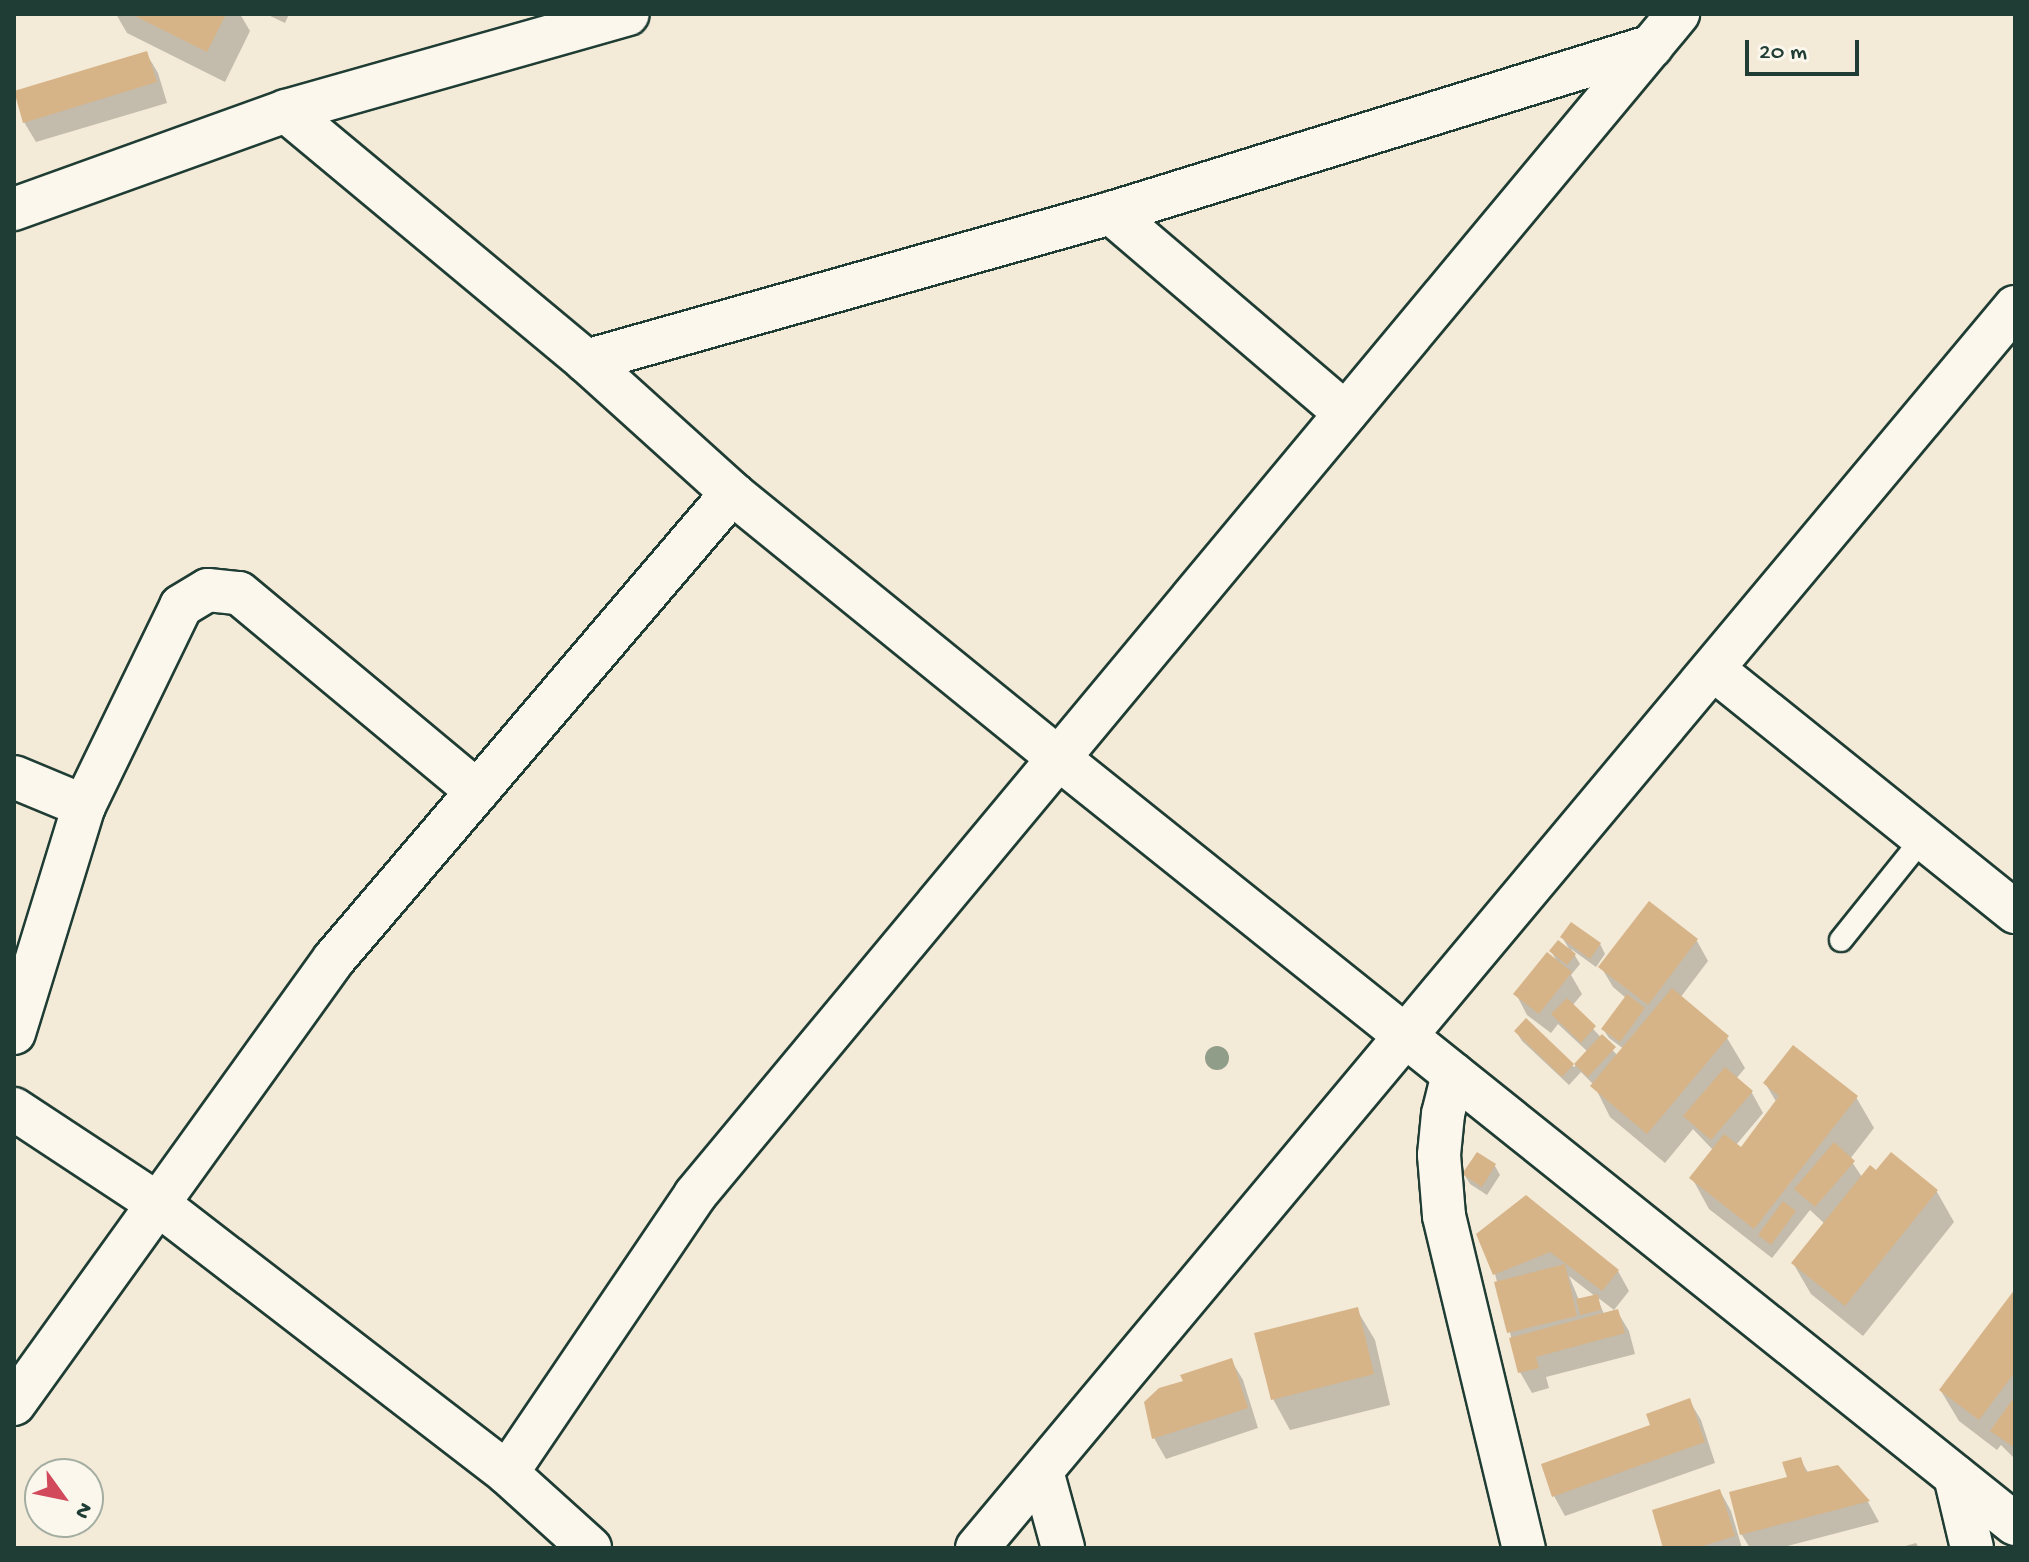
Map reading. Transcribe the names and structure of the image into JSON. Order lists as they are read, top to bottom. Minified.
{"scale_bar":"20 m","north":"bottom right"}
